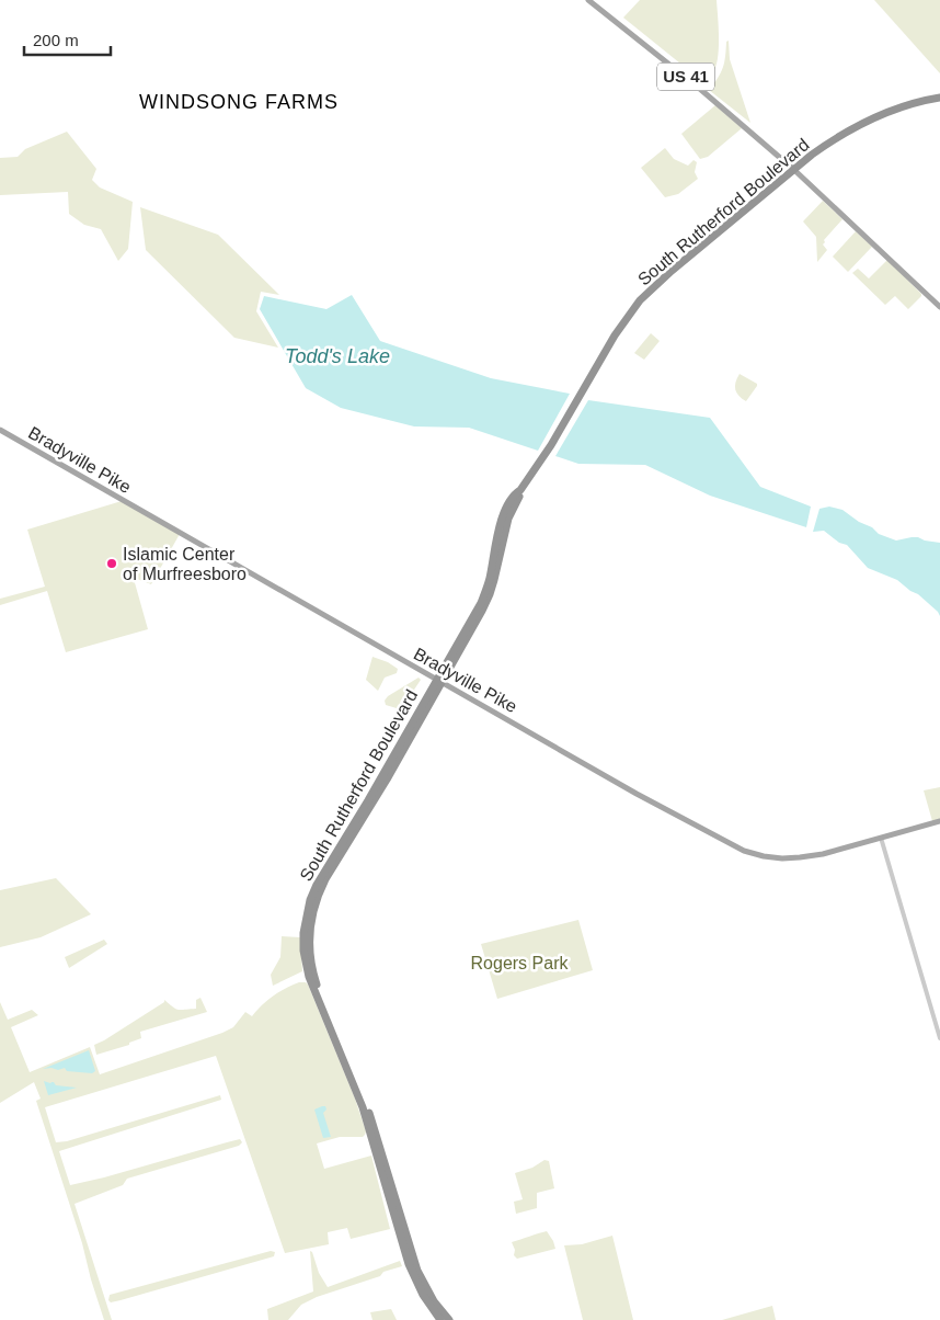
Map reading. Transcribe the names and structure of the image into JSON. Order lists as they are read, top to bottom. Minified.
{"streets":{"highway":["South Rutherford Boulevard"],"main road":["US 41","Bradyville Pike"]},"crossings":[["US 41","South Rutherford Boulevard"],["South Rutherford Boulevard","Bradyville Pike"]],"districts":["WINDSONG FARMS"],"water":["Todd's Lake"],"parks":["Rogers Park"],"places":["Islamic Center of Murfreesboro"],"scale_bar":"200 m"}
